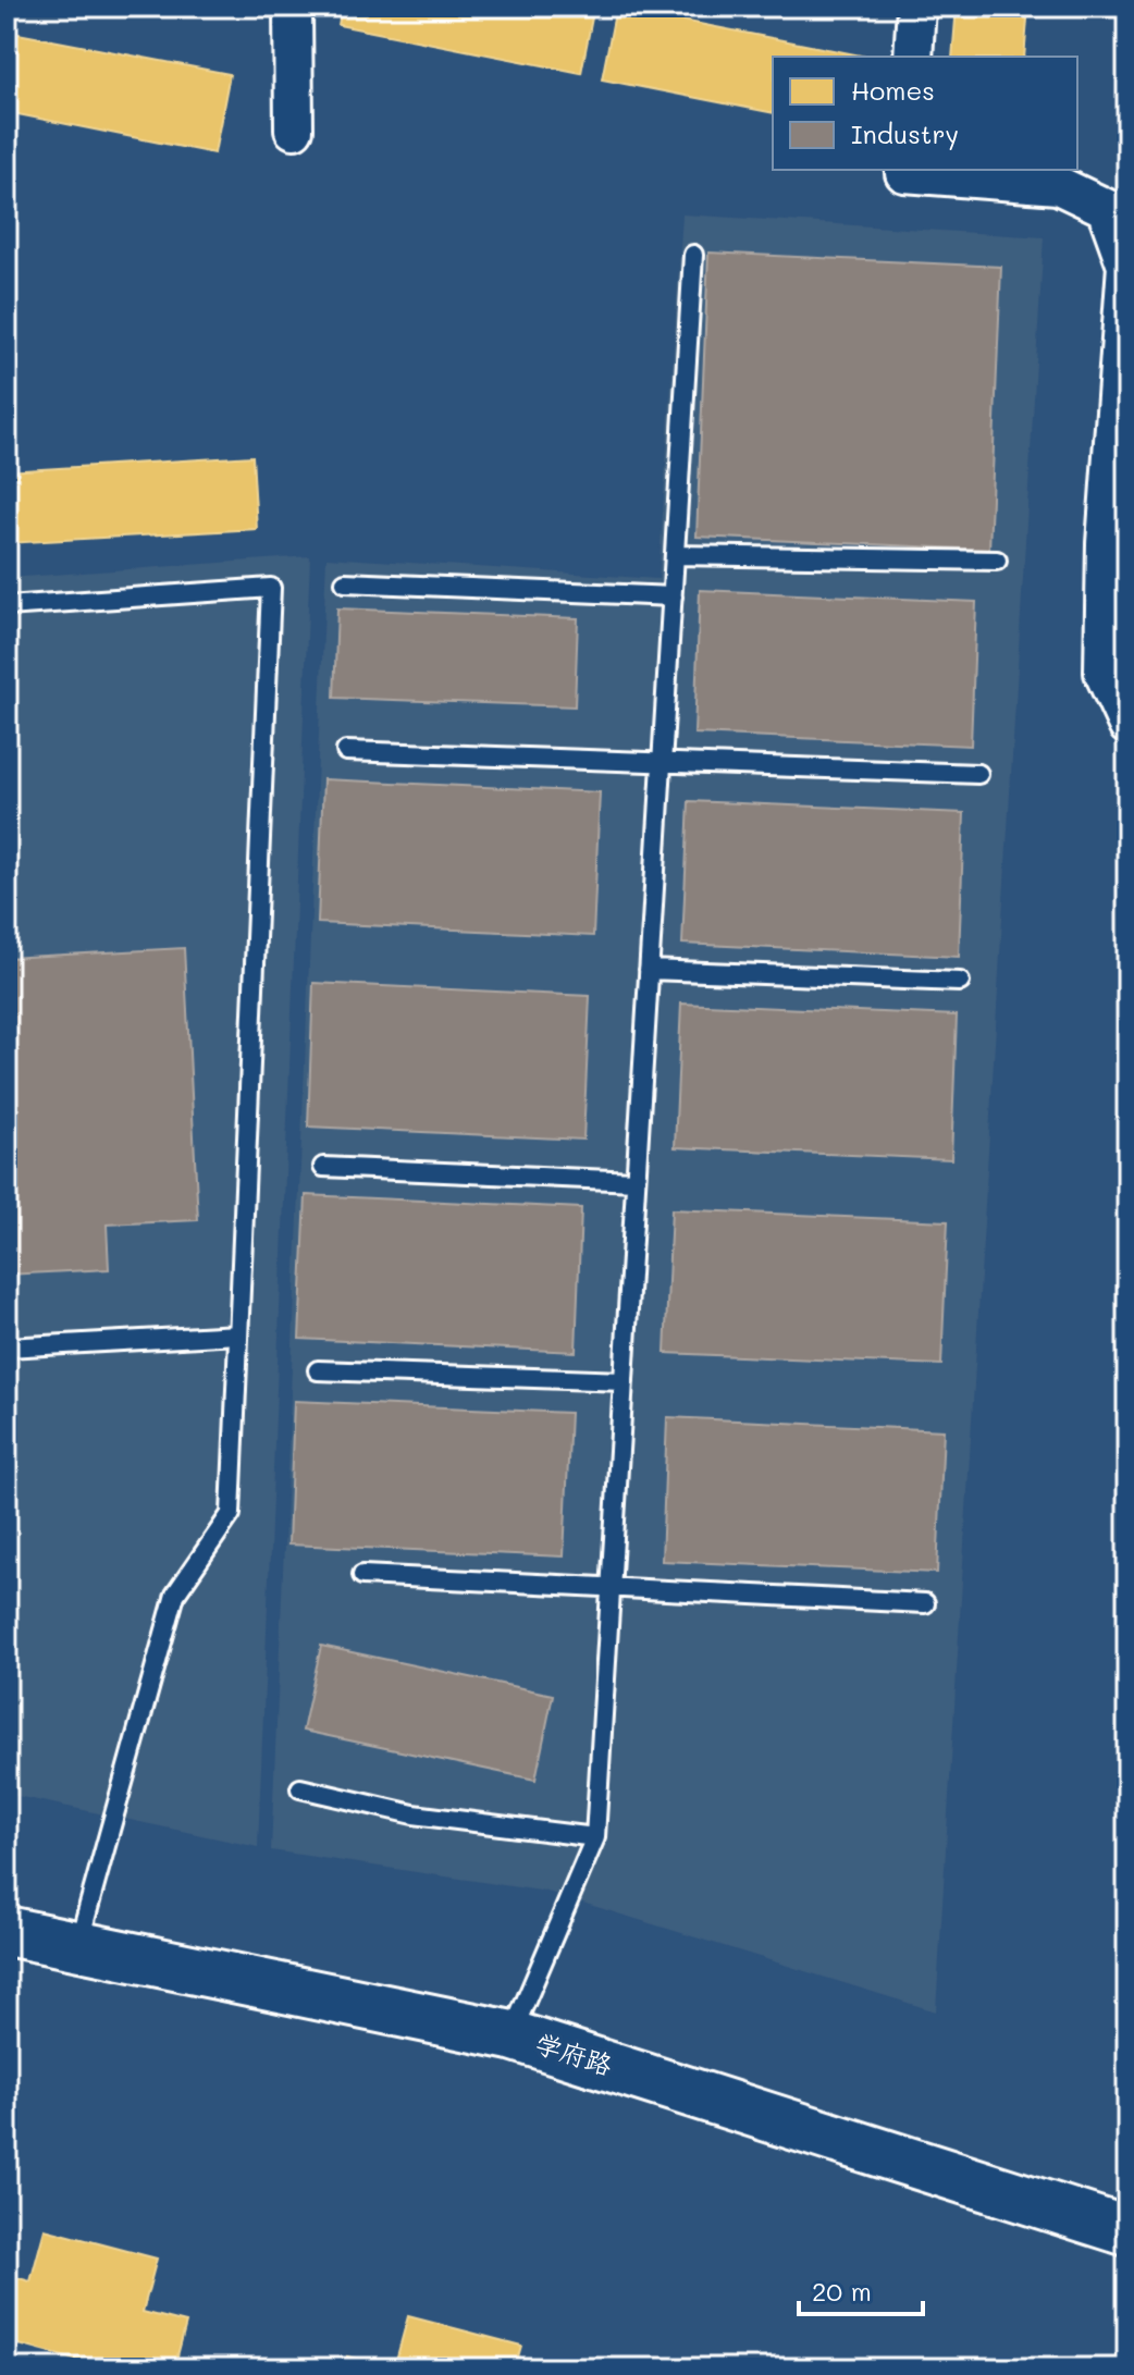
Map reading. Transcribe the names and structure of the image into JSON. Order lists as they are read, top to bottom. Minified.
{"streets":{"street":["学府路"]},"legend":["Homes","Industry"],"scale_bar":"20 m"}
